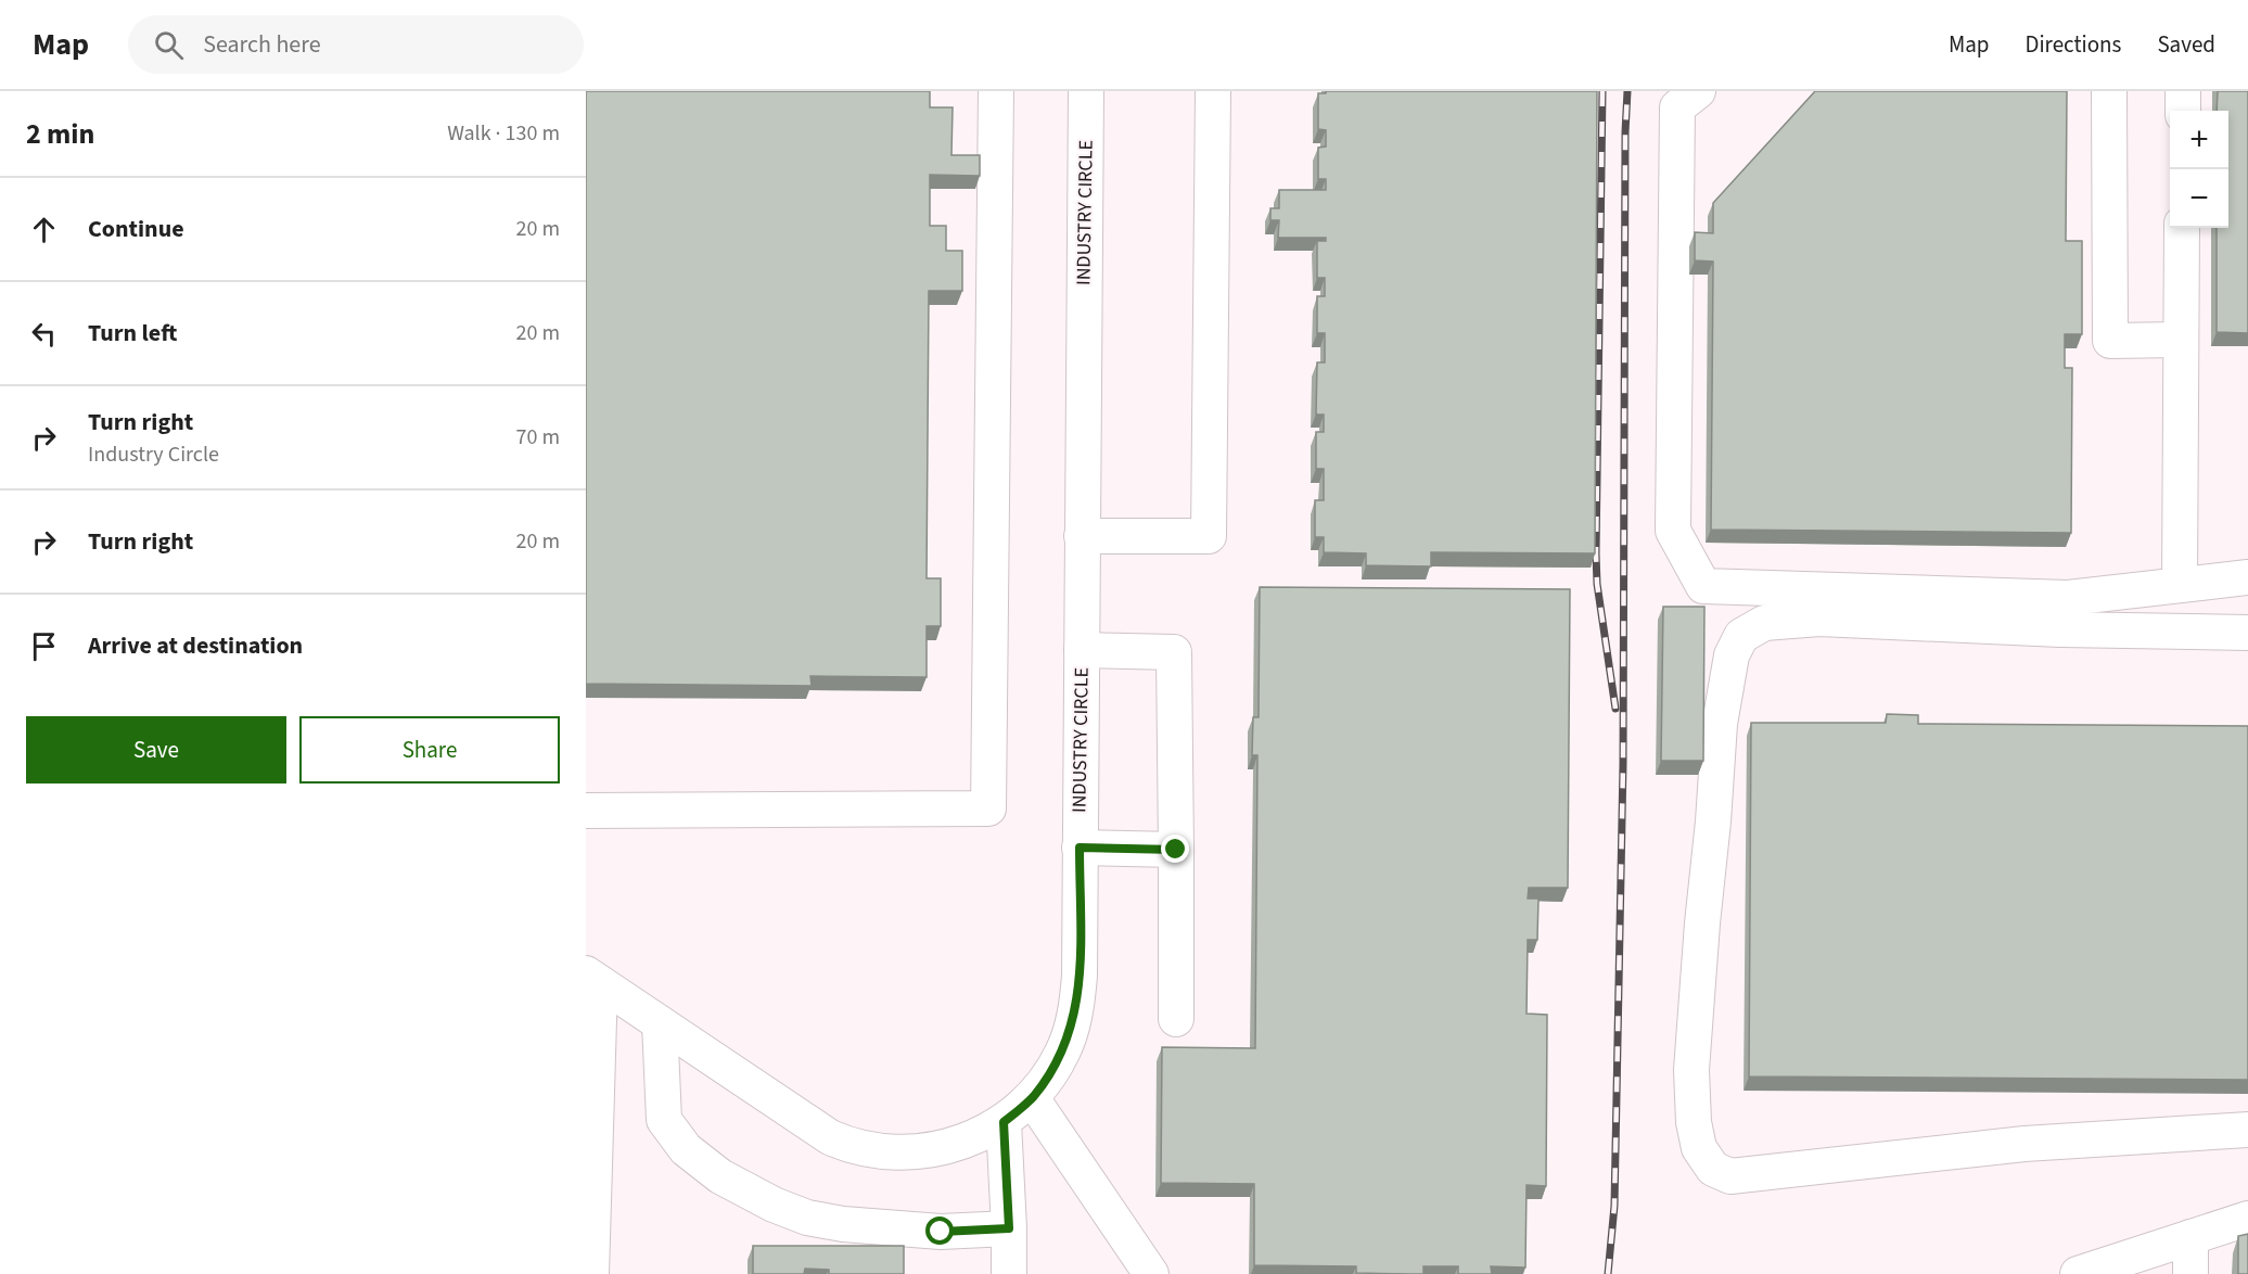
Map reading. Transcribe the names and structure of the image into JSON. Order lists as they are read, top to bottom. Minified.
{"streets":{"street":["INDUSTRY CIRCLE"]},"page":{"header":"Map","search":"Search here","nav":["Map","Directions","Saved"],"heading":["2 min","Walk · 130 m"],"map_buttons":["+","−"],"list":[["Continue","20 m"],["Turn left","20 m"],["Turn right","Industry Circle","70 m"],["Turn right","20 m"],"Arrive at destination"],"buttons":["Save","Share"]}}
